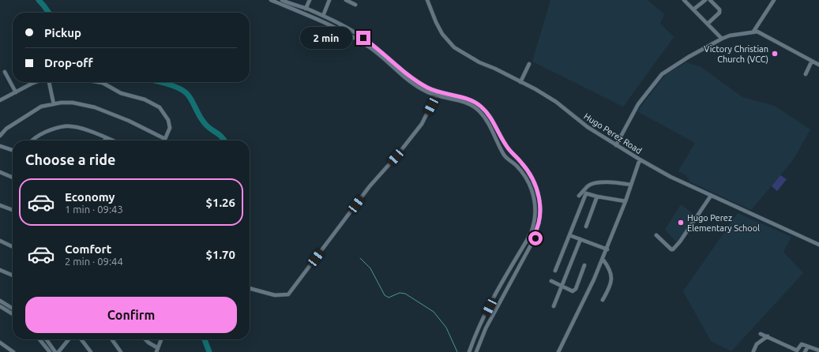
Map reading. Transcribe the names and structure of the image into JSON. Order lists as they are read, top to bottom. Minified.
{"streets":{"street":["Hugo Perez Road"]},"places":["Victory Christian Church (VCC)","Hugo Perez Elementary School"],"page":{"banner":["Pickup","Drop-off"],"bubble":"2 min","heading":"Choose a ride","list":[{"name":"Economy","note":"1 min · 09:43","value":"$1.26"},{"name":"Comfort","note":"2 min · 09:44","value":"$1.70"}],"buttons":"Confirm"}}
